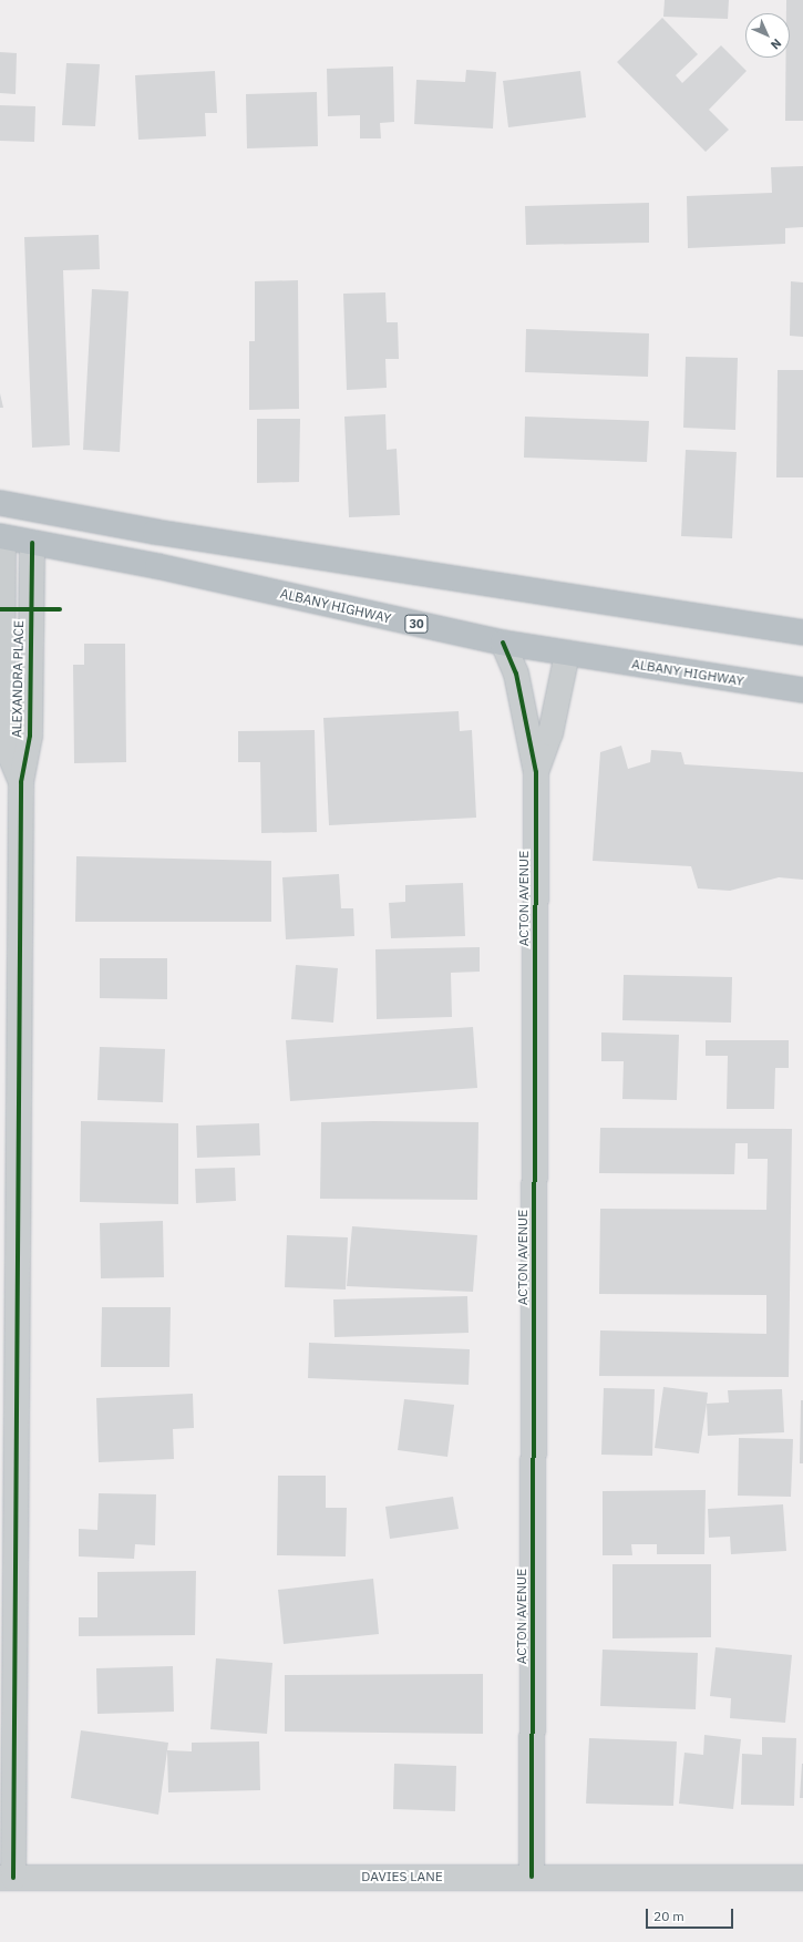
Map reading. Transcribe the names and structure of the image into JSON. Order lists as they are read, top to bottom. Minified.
{"streets":{"highway":["ALBANY HIGHWAY","30"],"street":["ALEXANDRA PLACE","ACTON AVENUE","DAVIES LANE"]},"crossings":[["ALBANY HIGHWAY","ALEXANDRA PLACE"],["ALBANY HIGHWAY","ACTON AVENUE"],["ALEXANDRA PLACE","DAVIES LANE"],["ACTON AVENUE","DAVIES LANE"]],"scale_bar":"20 m","north":"bottom right"}
